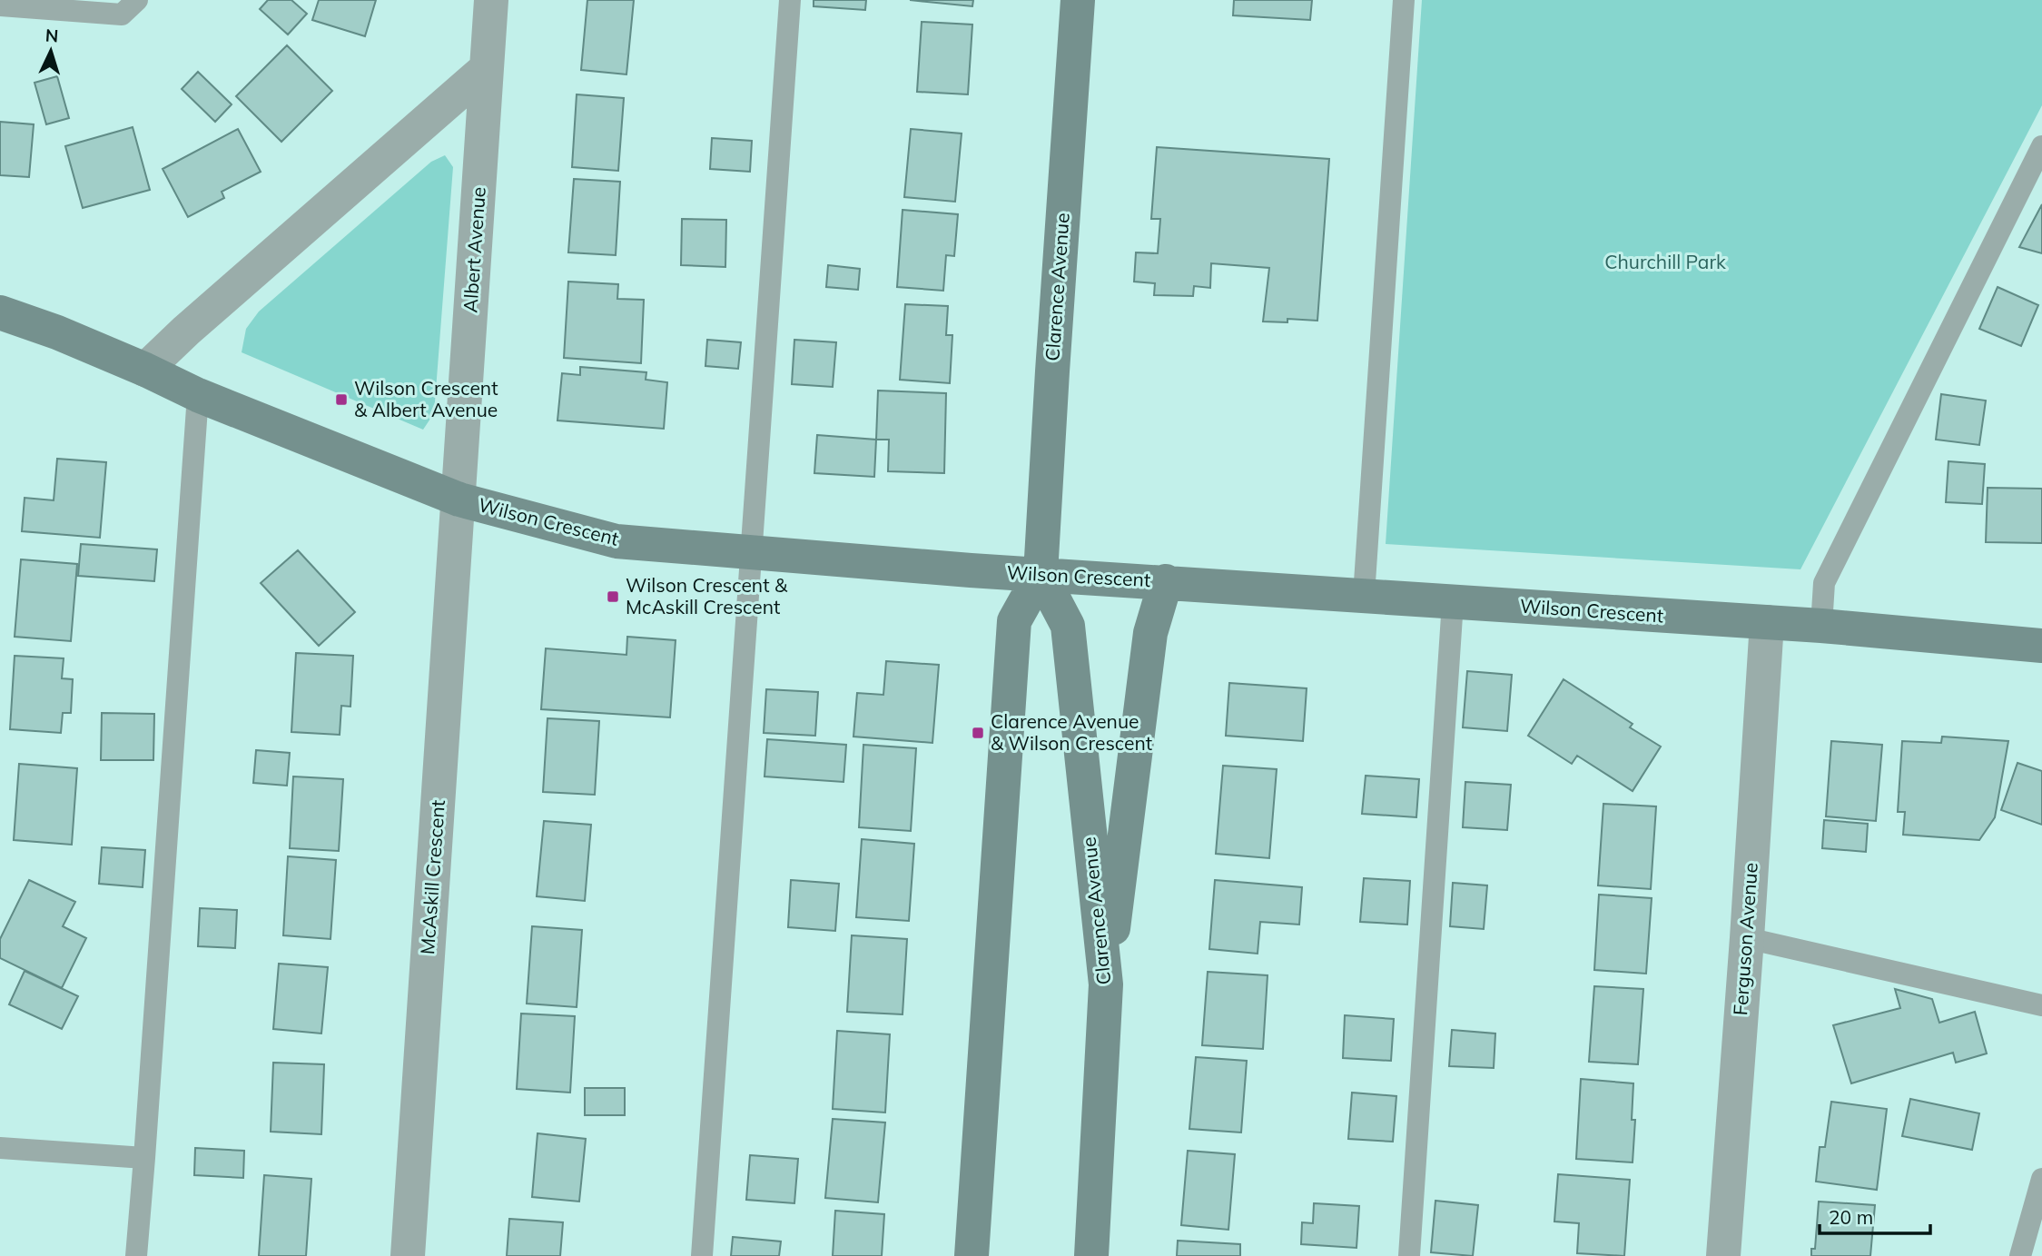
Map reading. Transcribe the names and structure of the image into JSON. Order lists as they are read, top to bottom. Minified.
{"streets":{"main road":["Clarence Avenue","Wilson Crescent"],"street":["Albert Avenue","McAskill Crescent","Ferguson Avenue"]},"crossings":[["Albert Avenue","Wilson Crescent"],["Albert Avenue","McAskill Crescent"],["Clarence Avenue","Wilson Crescent"],["Wilson Crescent","McAskill Crescent"],["Wilson Crescent","Ferguson Avenue"]],"parks":["Churchill Park"],"places":{"transit":["Wilson Crescent & Albert Avenue","Wilson Crescent & McAskill Crescent","Clarence Avenue & Wilson Crescent"]},"scale_bar":"20 m","north":"top"}
